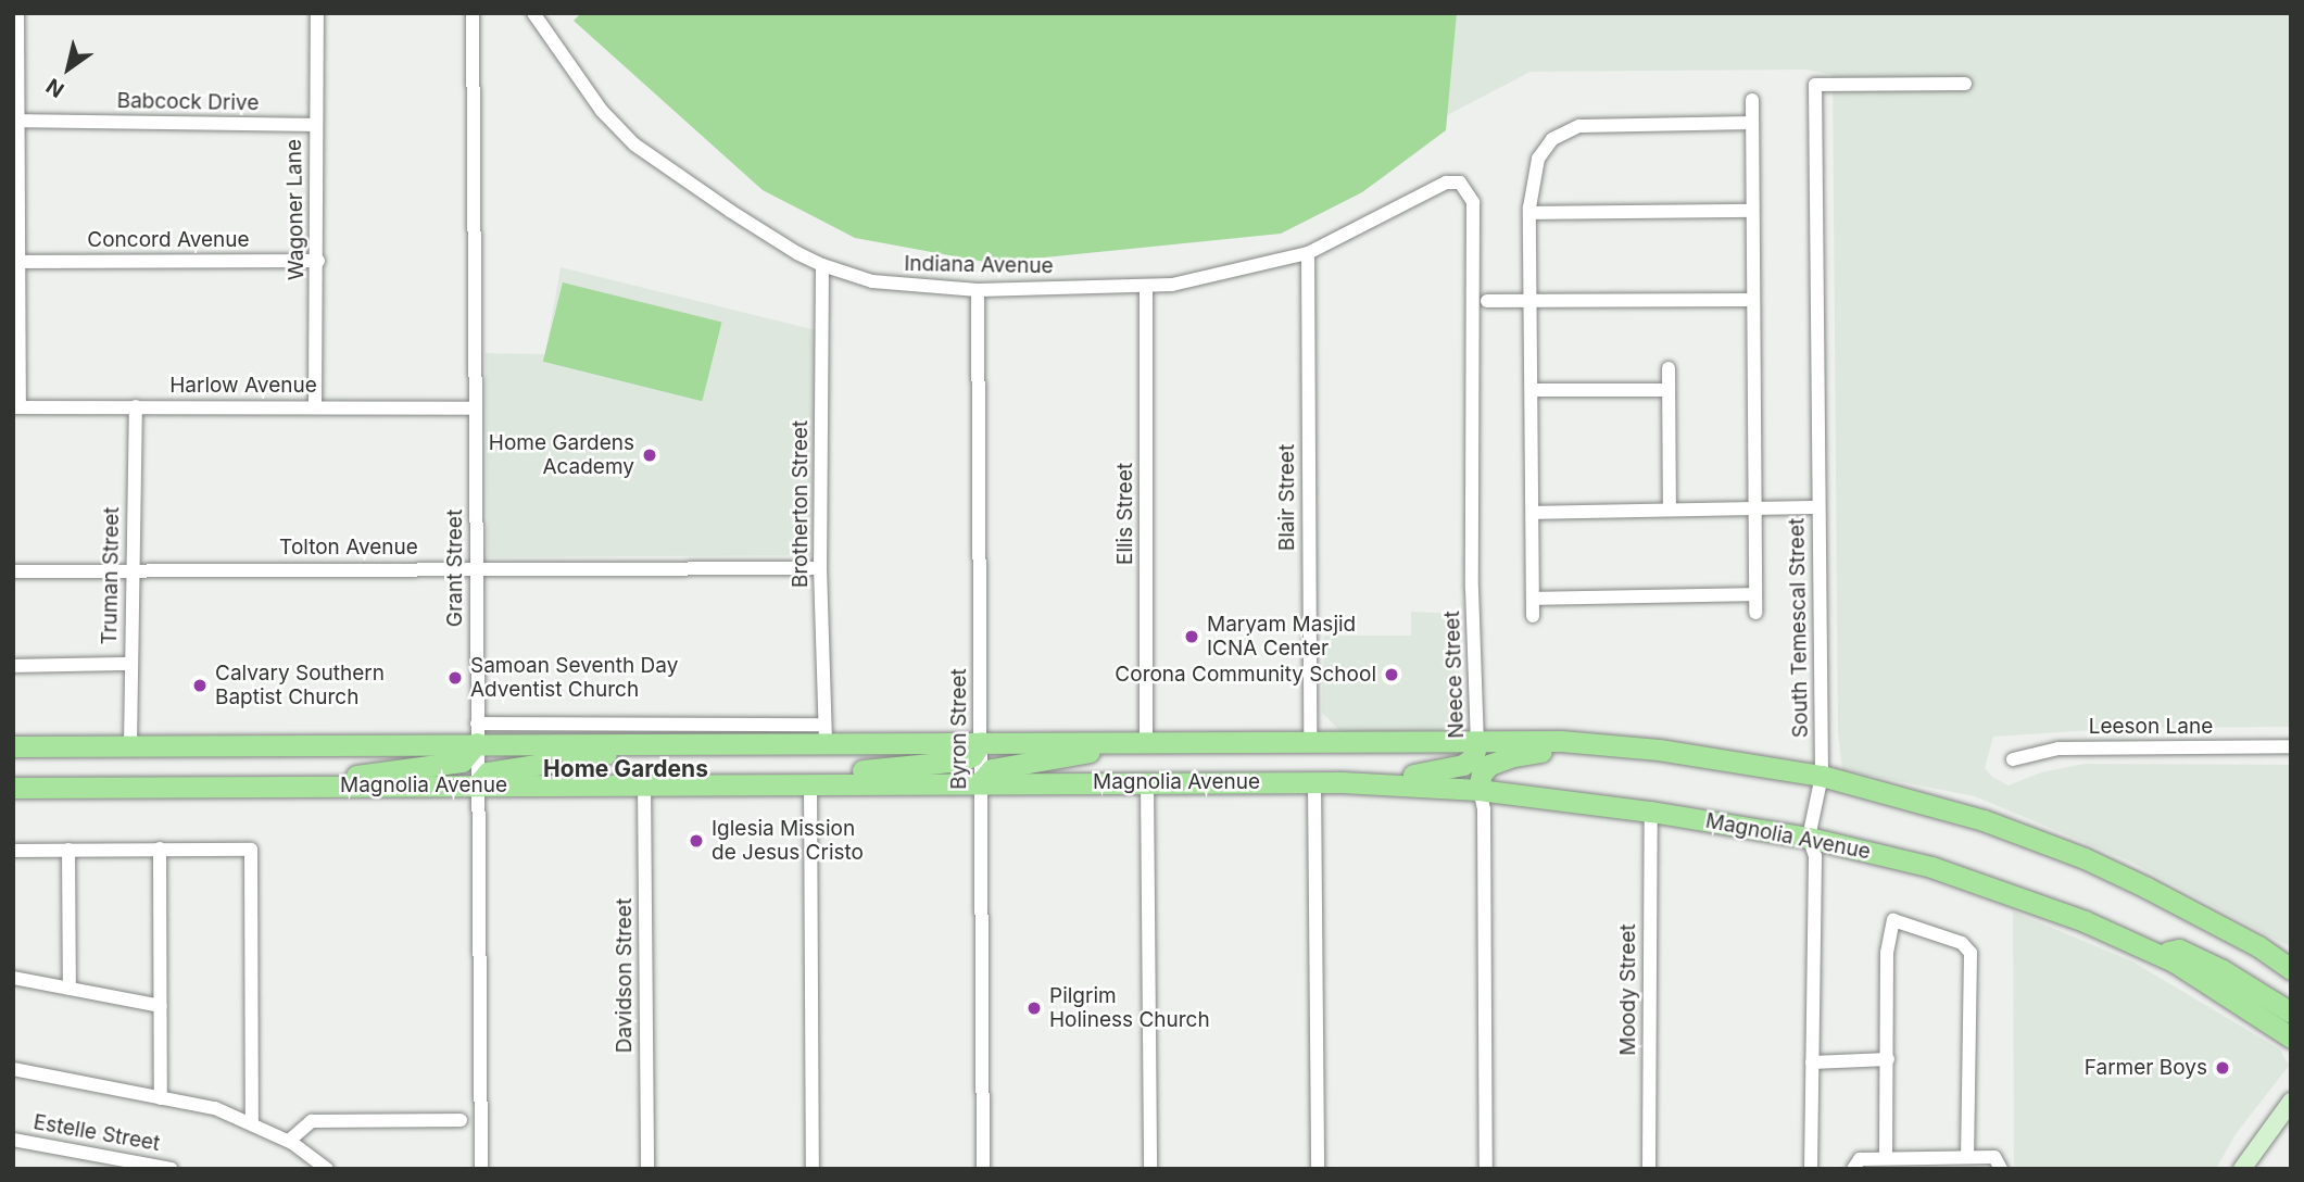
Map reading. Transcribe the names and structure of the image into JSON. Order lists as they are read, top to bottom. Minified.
{"streets":{"main road":["Magnolia Avenue"],"street":["Babcock Drive","Wagoner Lane","Concord Avenue","Indiana Avenue","Harlow Avenue","Blair Street","Brotherton Street","Ellis Street","Tolton Avenue","Grant Street","Truman Street","South Temescal Street","Neece Street","Leeson Lane","Byron Street","Davidson Street","Moody Street","Estelle Street"]},"crossings":[["Babcock Drive","Wagoner Lane"],["Wagoner Lane","Concord Avenue"],["Wagoner Lane","Harlow Avenue"],["Indiana Avenue","Blair Street"],["Indiana Avenue","Brotherton Street"],["Indiana Avenue","Ellis Street"],["Indiana Avenue","Neece Street"],["Indiana Avenue","Byron Street"],["Harlow Avenue","Grant Street"],["Harlow Avenue","Truman Street"],["Blair Street","Magnolia Avenue"],["Brotherton Street","Tolton Avenue"],["Brotherton Street","Magnolia Avenue"],["Ellis Street","Magnolia Avenue"],["Tolton Avenue","Grant Street"],["Tolton Avenue","Truman Street"],["Grant Street","Magnolia Avenue"],["Truman Street","Magnolia Avenue"],["South Temescal Street","Magnolia Avenue"],["Neece Street","Magnolia Avenue"],["Byron Street","Magnolia Avenue"],["Magnolia Avenue","Davidson Street"],["Magnolia Avenue","Moody Street"]],"districts":["Home Gardens"],"places":["Home Gardens Academy","Maryam Masjid ICNA Center","Corona Community School","Samoan Seventh Day Adventist Church","Calvary Southern Baptist Church","Iglesia Mission de Jesus Cristo","Pilgrim Holiness Church","Farmer Boys"],"north":"bottom left"}
